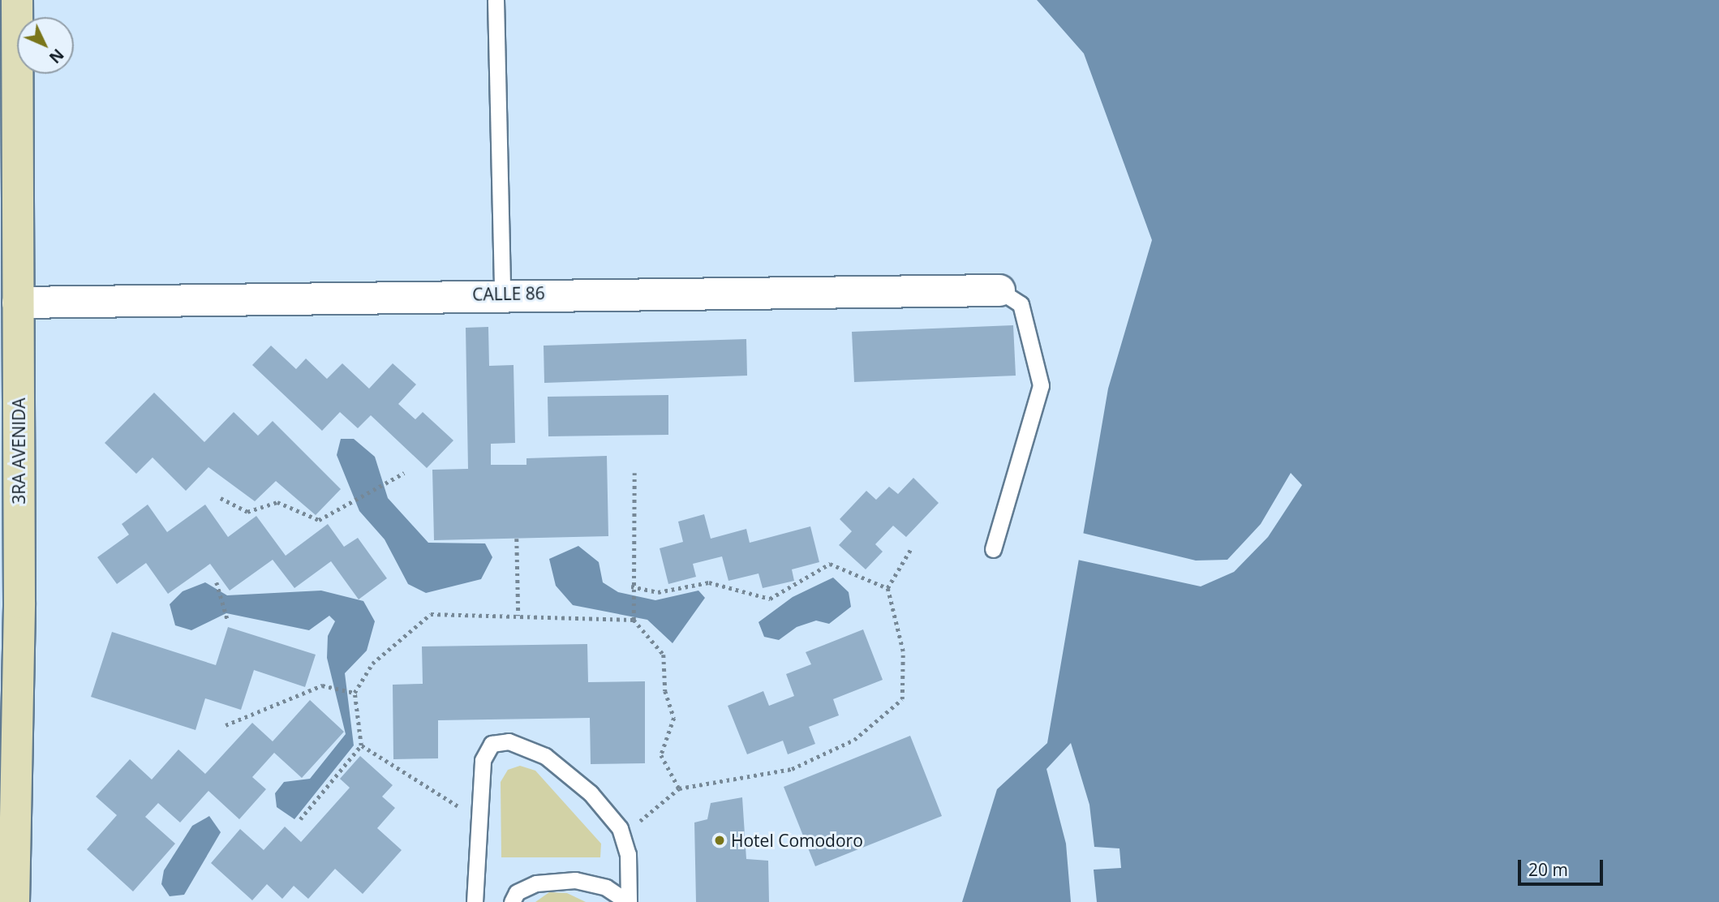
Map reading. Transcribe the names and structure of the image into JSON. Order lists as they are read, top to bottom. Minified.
{"streets":{"main road":["3RA AVENIDA"],"street":["CALLE 86"]},"crossings":[["CALLE 86","3RA AVENIDA"]],"places":["Hotel Comodoro"],"scale_bar":"20 m","north":"bottom right"}
